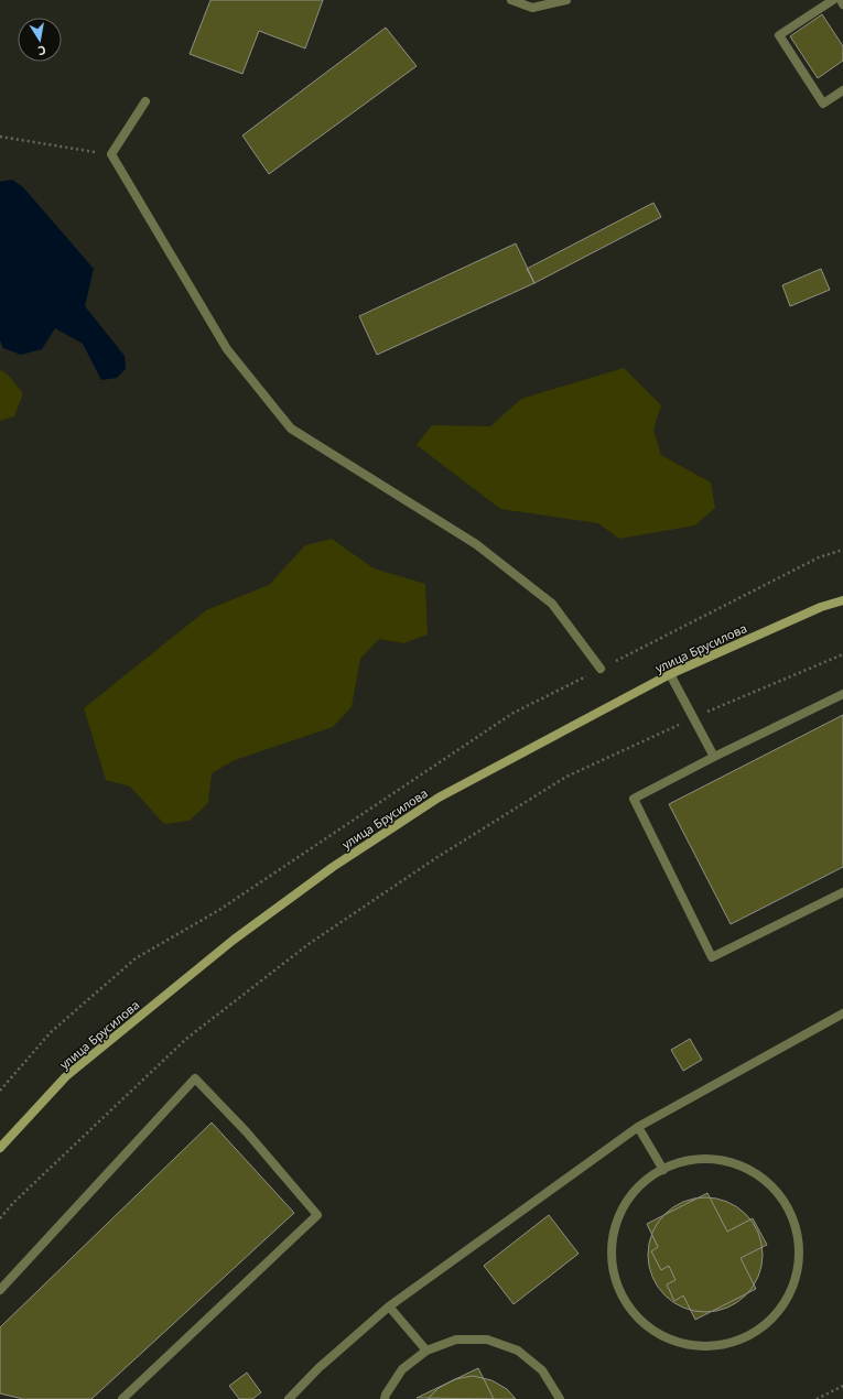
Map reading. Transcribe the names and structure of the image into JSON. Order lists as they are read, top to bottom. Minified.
{"streets":{"street":["улица Брусилова"]},"north":"bottom"}
